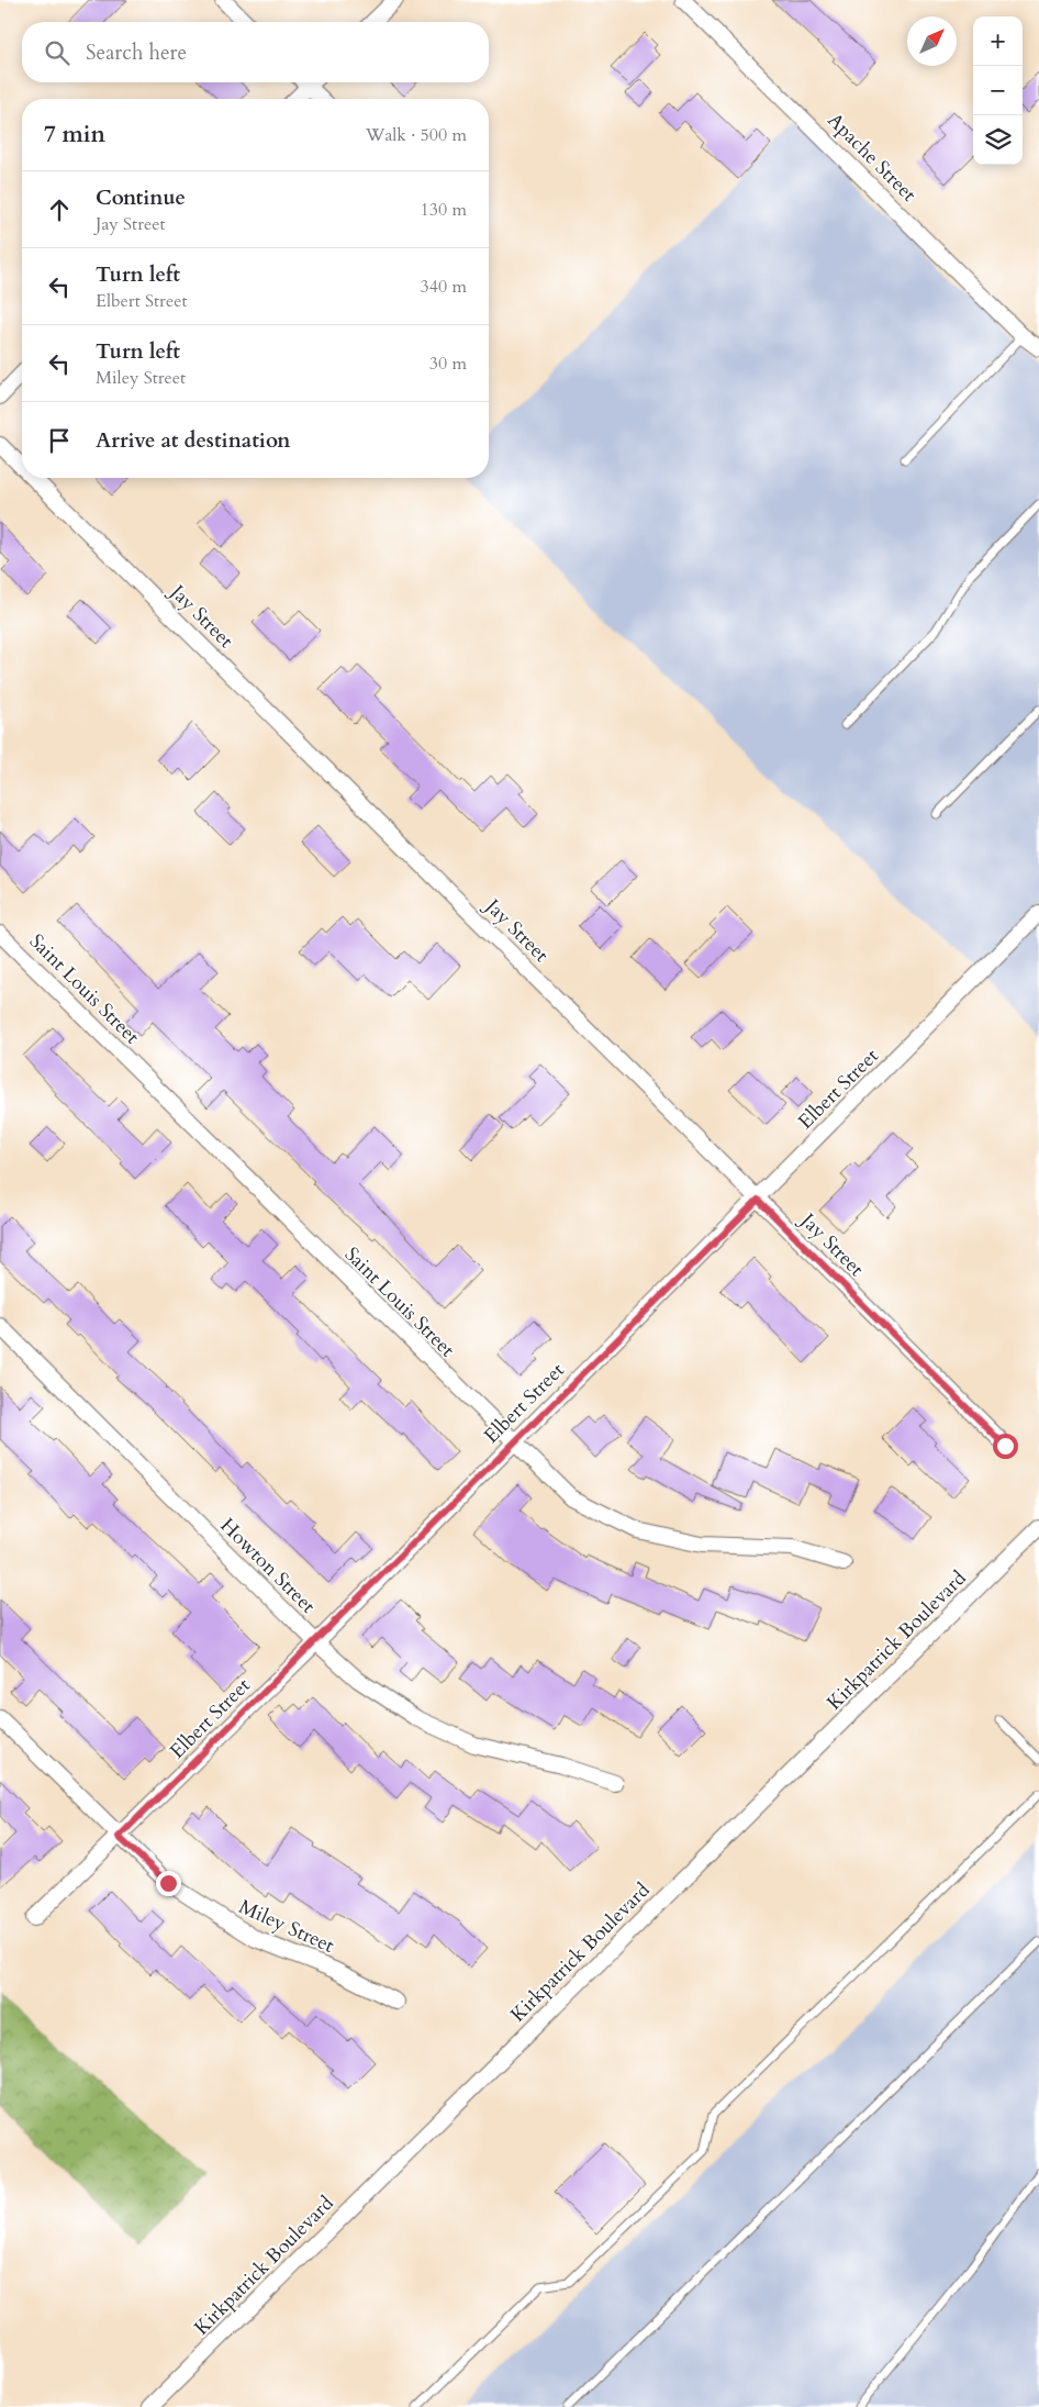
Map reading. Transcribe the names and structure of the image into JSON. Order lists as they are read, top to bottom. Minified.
{"streets":{"street":["Apache Street","Jay Street","Saint Louis Street","Elbert Street","Howton Street","Kirkpatrick Boulevard","Miley Street"]},"crossings":[["Jay Street","Elbert Street"],["Saint Louis Street","Elbert Street"],["Elbert Street","Howton Street"],["Elbert Street","Miley Street"]],"north":"top right","page":{"map_buttons":["+","−"],"search":"Search here","heading":["7 min","Walk · 500 m"],"list":[["Continue","Jay Street","130 m"],["Turn left","Elbert Street","340 m"],["Turn left","Miley Street","30 m"],"Arrive at destination"]}}
